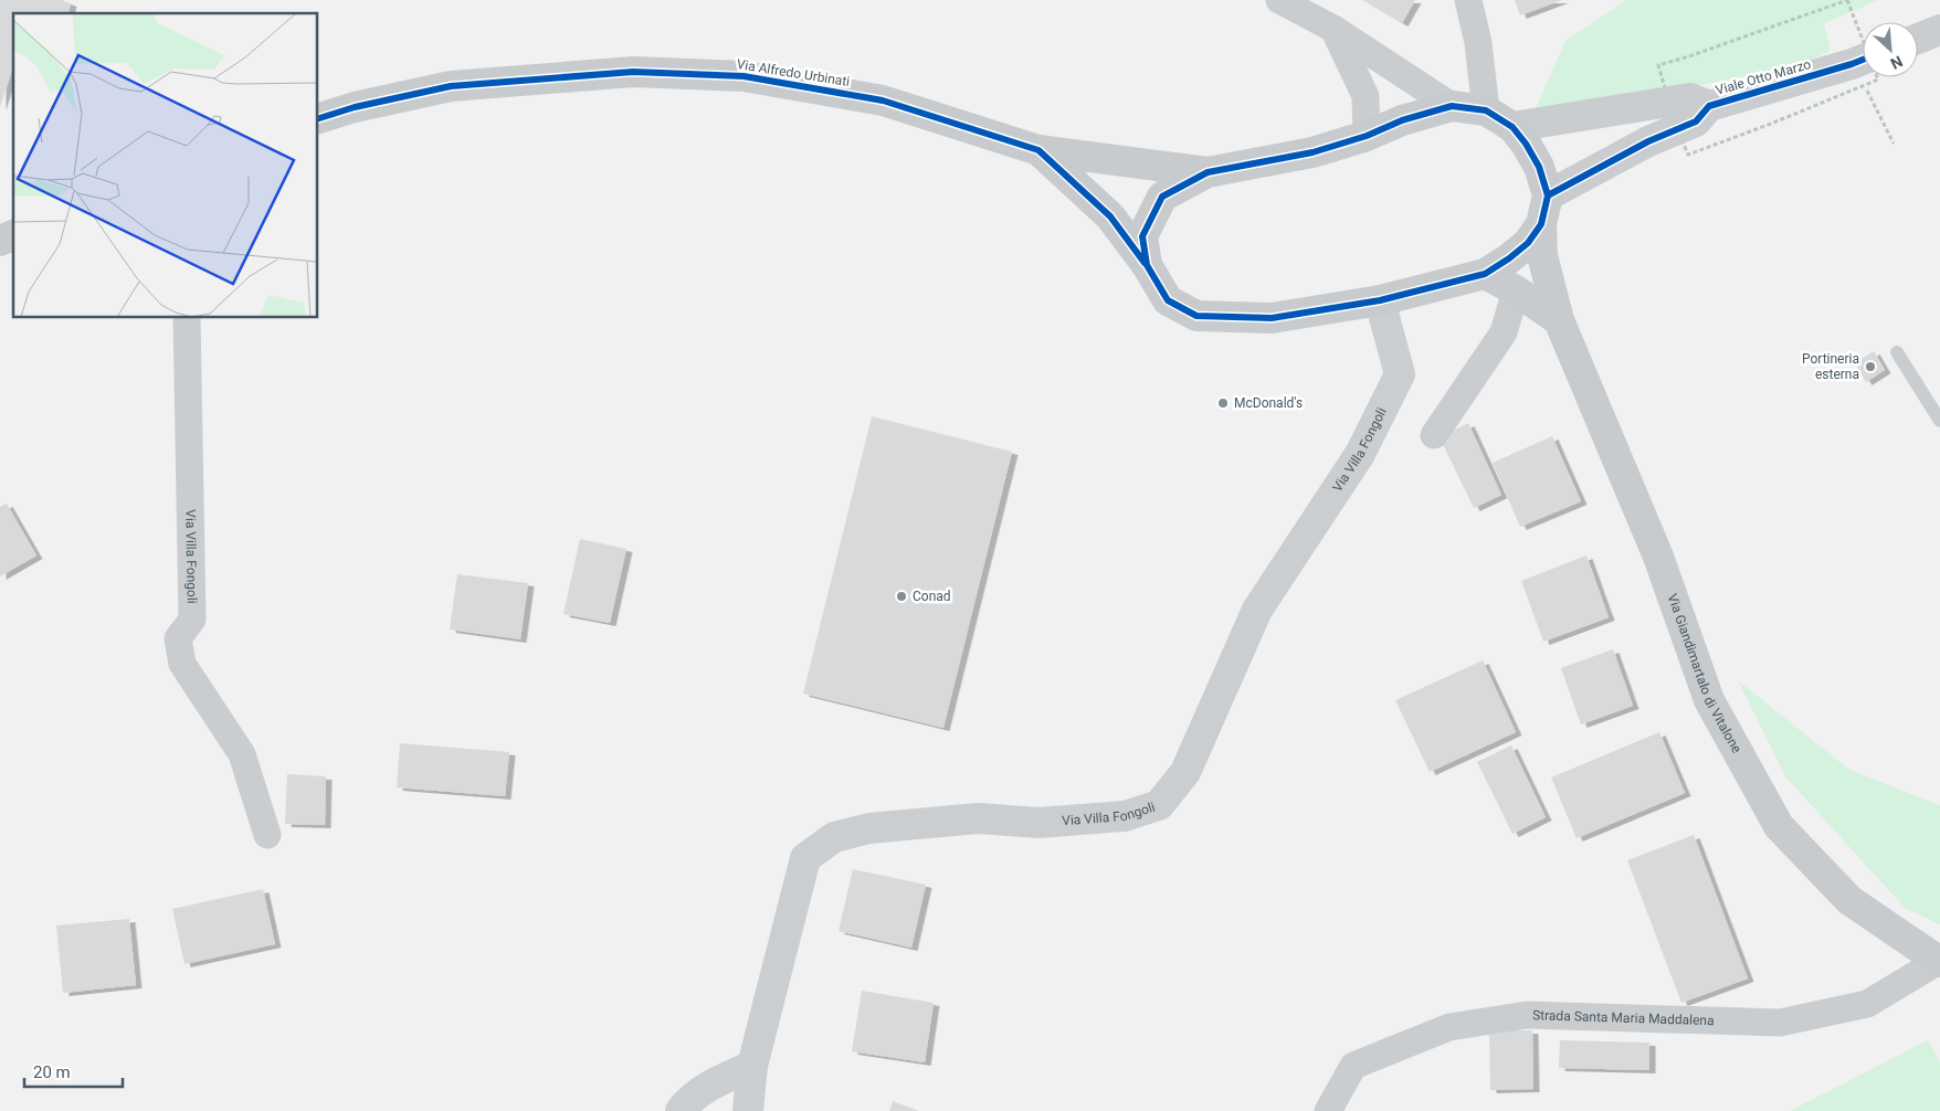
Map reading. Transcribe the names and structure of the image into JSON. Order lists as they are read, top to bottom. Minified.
{"streets":{"main road":["Via Alfredo Urbinati","Via Villa Fongoli","Via Giandimartalo di Vitalone"],"street":["Viale Otto Marzo","Strada Santa Maria Maddalena"]},"crossings":[["Via Alfredo Urbinati","Via Villa Fongoli"],["Via Alfredo Urbinati","Via Giandimartalo di Vitalone"],["Via Giandimartalo di Vitalone","Strada Santa Maria Maddalena"]],"places":["Portineria esterna","McDonald's","Conad"],"scale_bar":"20 m","north":"bottom right"}
